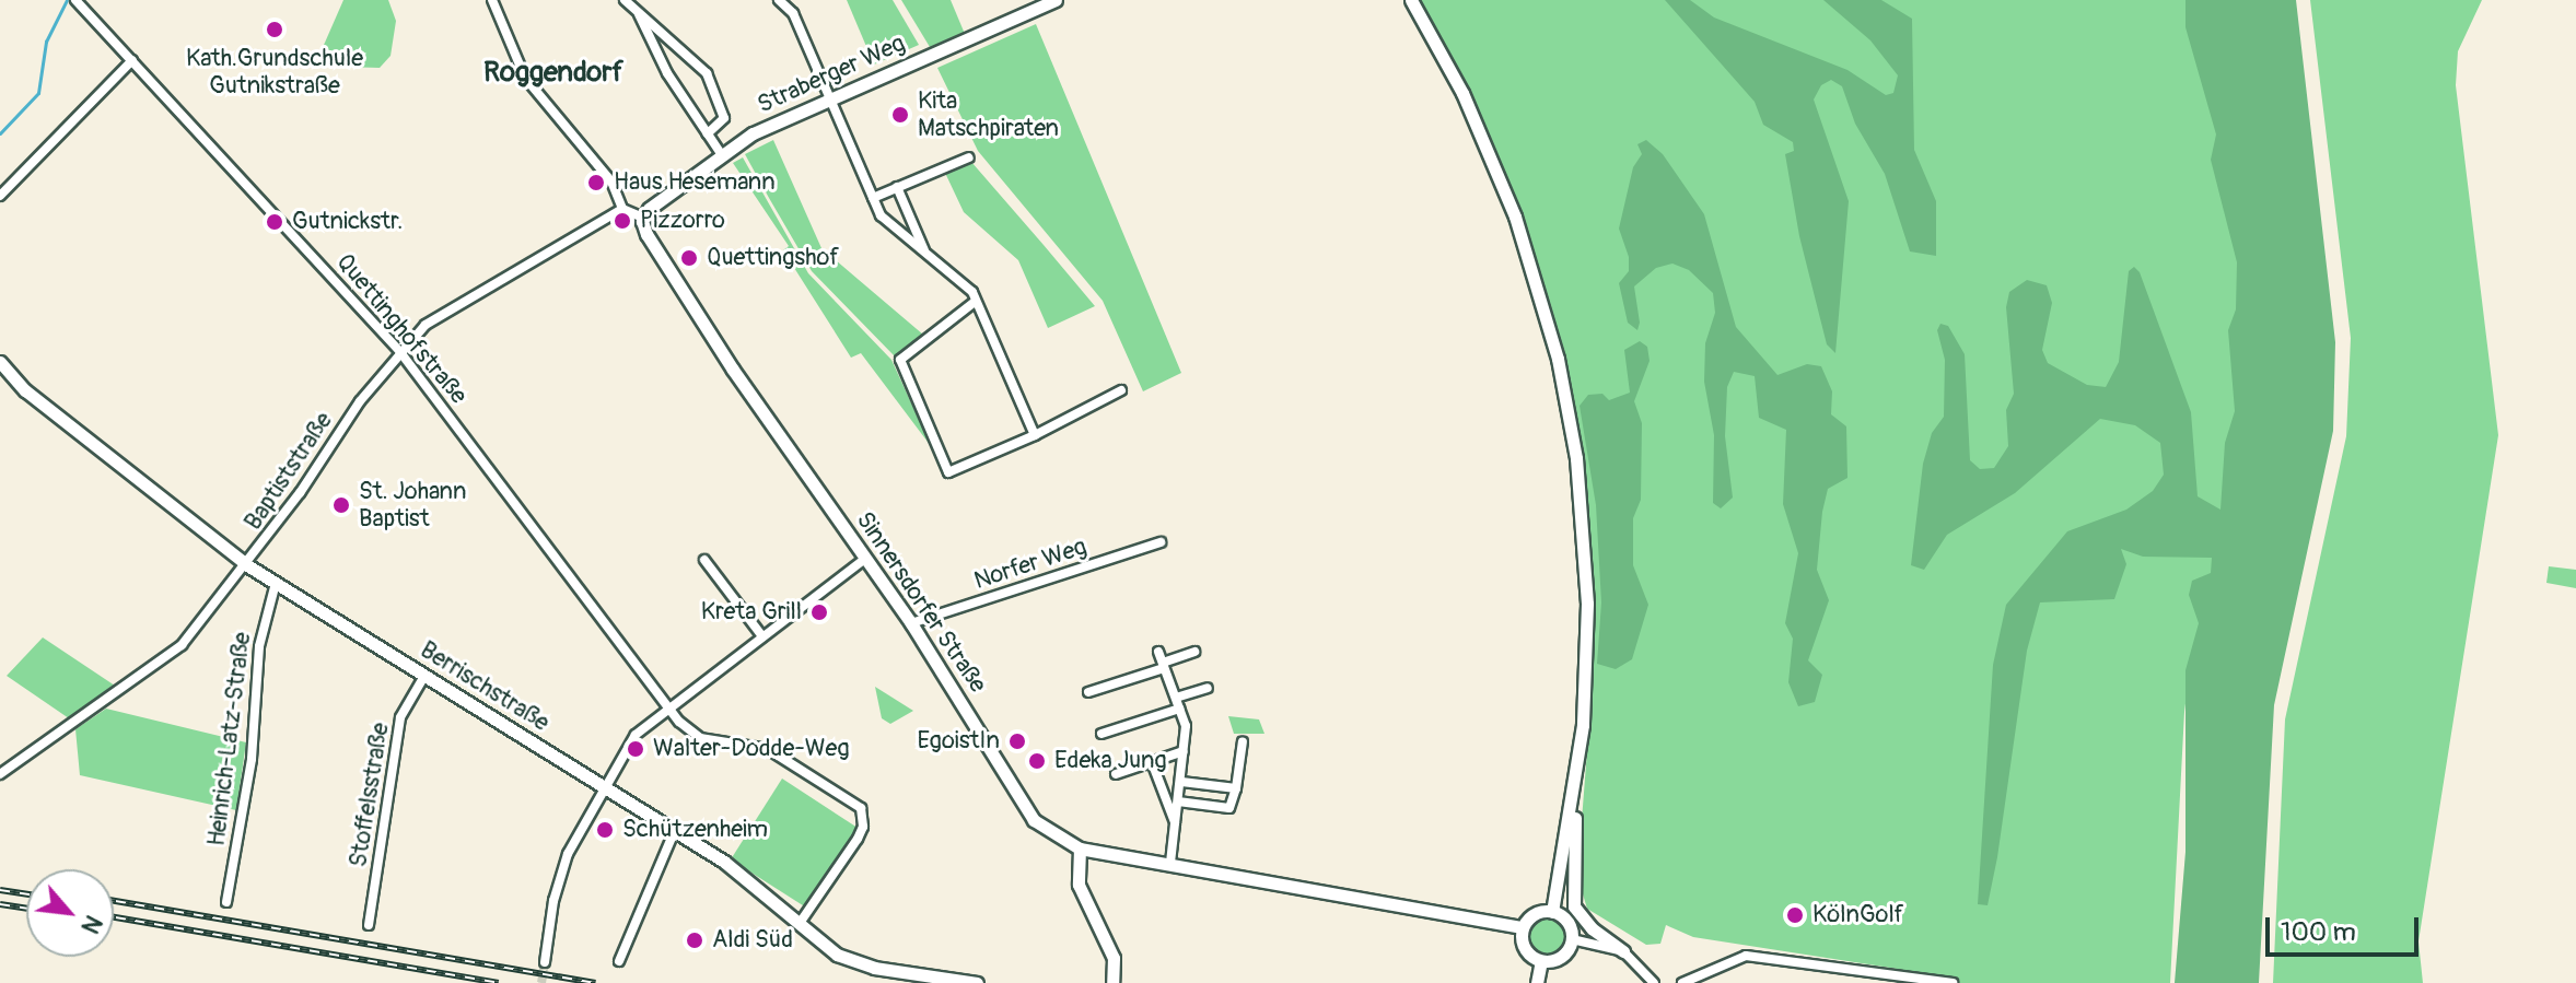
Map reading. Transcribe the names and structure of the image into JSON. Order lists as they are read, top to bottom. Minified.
{"streets":{"street":["Straberger Weg","Quettinghofstraße","Baptiststraße","Norfer Weg","Sinnersdorfer Straße","Berrischstraße","Heinrich-Latz-Straße","Stoffelsstraße"]},"crossings":[["Straberger Weg","Sinnersdorfer Straße"],["Quettinghofstraße","Baptiststraße"],["Quettinghofstraße","Berrischstraße"],["Baptiststraße","Berrischstraße"],["Norfer Weg","Sinnersdorfer Straße"],["Berrischstraße","Heinrich-Latz-Straße"],["Berrischstraße","Stoffelsstraße"]],"districts":["Roggendorf"],"places":["Kath.Grundschule Gutnikstraße","Kita Matschpiraten","Haus Hesemann","Pizzorro","Gutnickstr.","Quettingshof","St. Johann Baptist","Kreta Grill","EgoistIn","Walter-Dodde-Weg","Edeka Jung","Schützenheim","KölnGolf","Aldi Süd"],"scale_bar":"100 m","north":"bottom right"}
